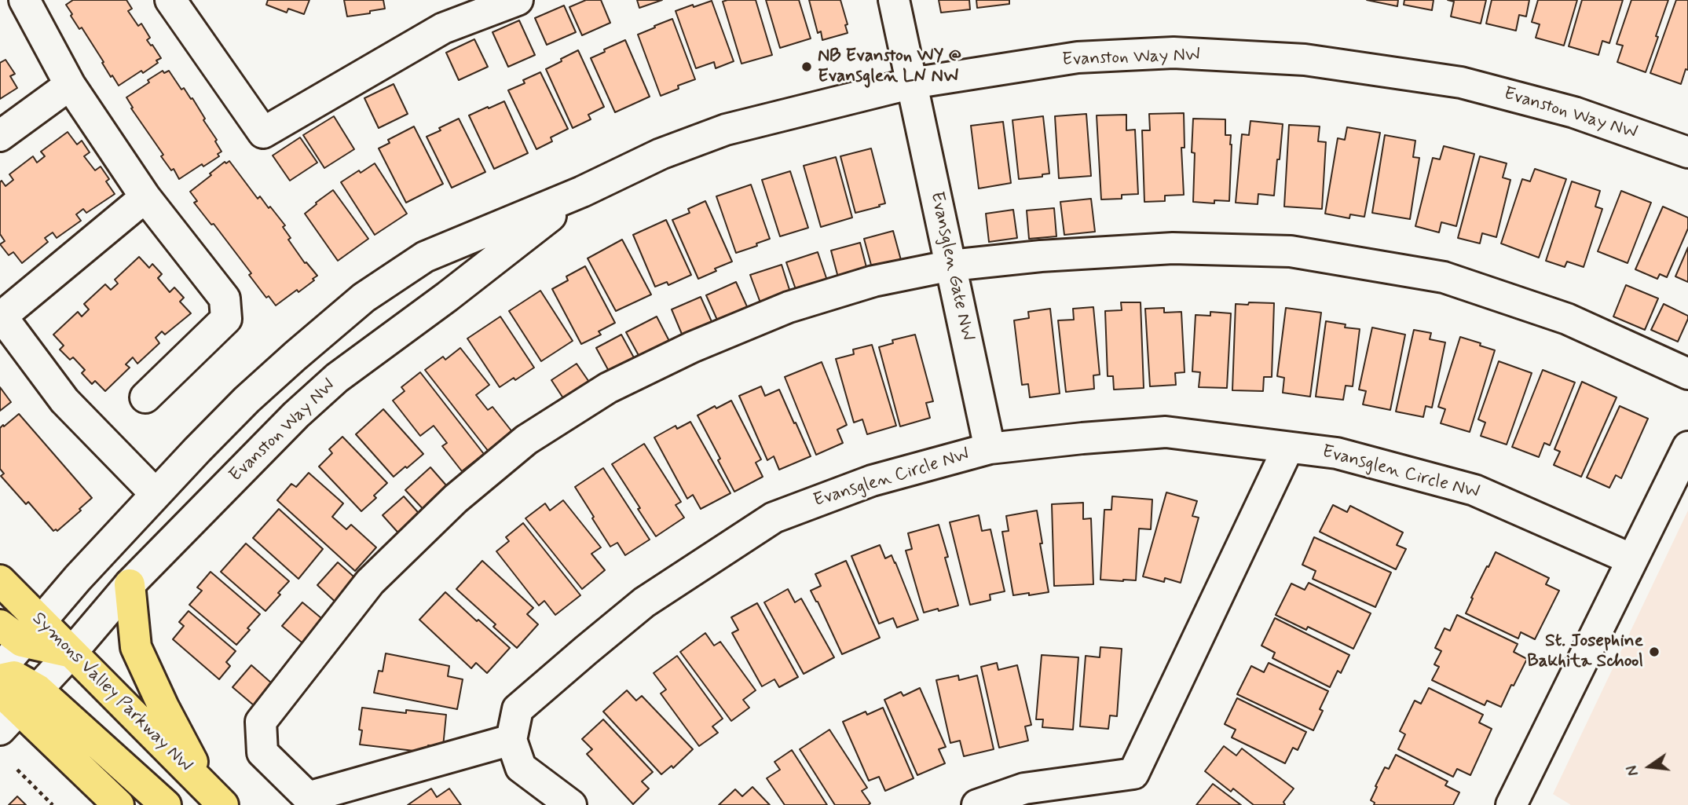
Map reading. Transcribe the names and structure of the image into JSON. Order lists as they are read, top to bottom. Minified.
{"streets":{"main road":["Symons Valley Parkway NW"],"street":["Evanston Way NW","Evansglen Gate NW","Evansglen Circle NW"]},"crossings":[["Evanston Way NW","Evansglen Gate NW"],["Evanston Way NW","Symons Valley Parkway NW"],["Evansglen Gate NW","Evansglen Circle NW"]],"places":["NB Evanston WY @ Evansglen LN NW","St. Josephine Bakhita School"],"north":"left"}
